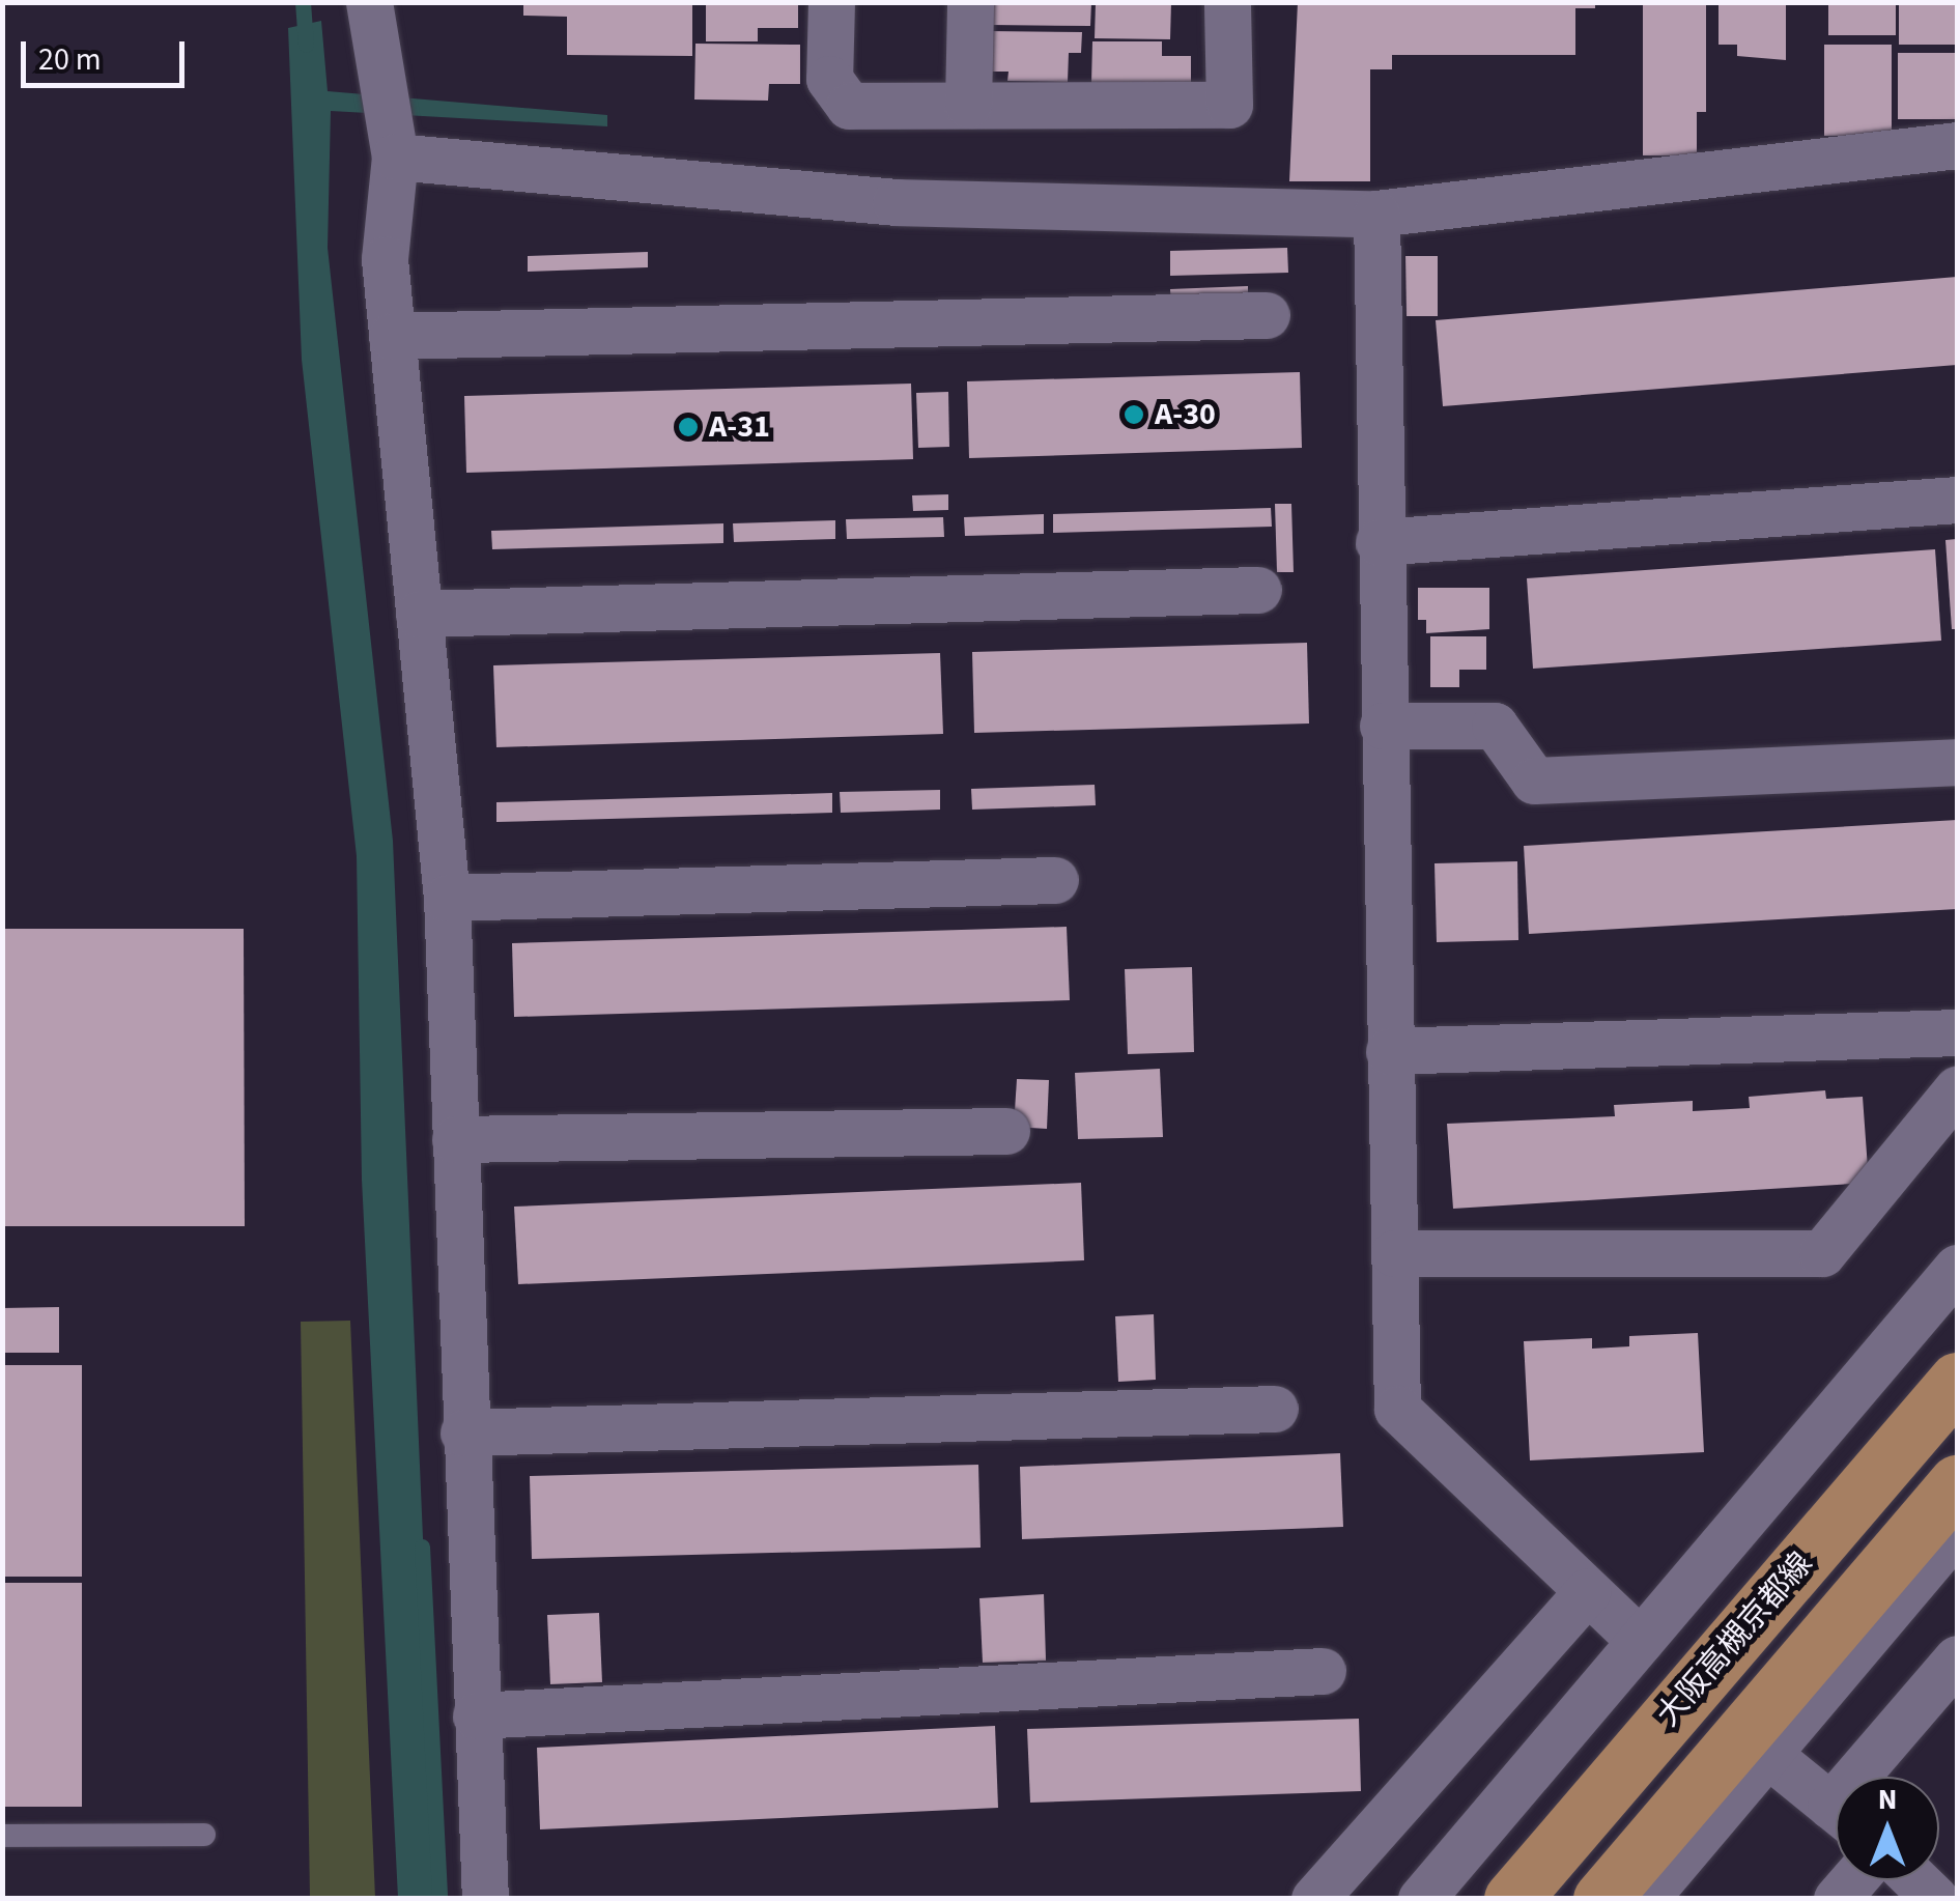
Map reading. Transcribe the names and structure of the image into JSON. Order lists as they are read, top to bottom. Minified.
{"streets":{"main road":["大阪高槻京都線"]},"places":["A-30","A-31"],"scale_bar":"20 m","north":"top"}
